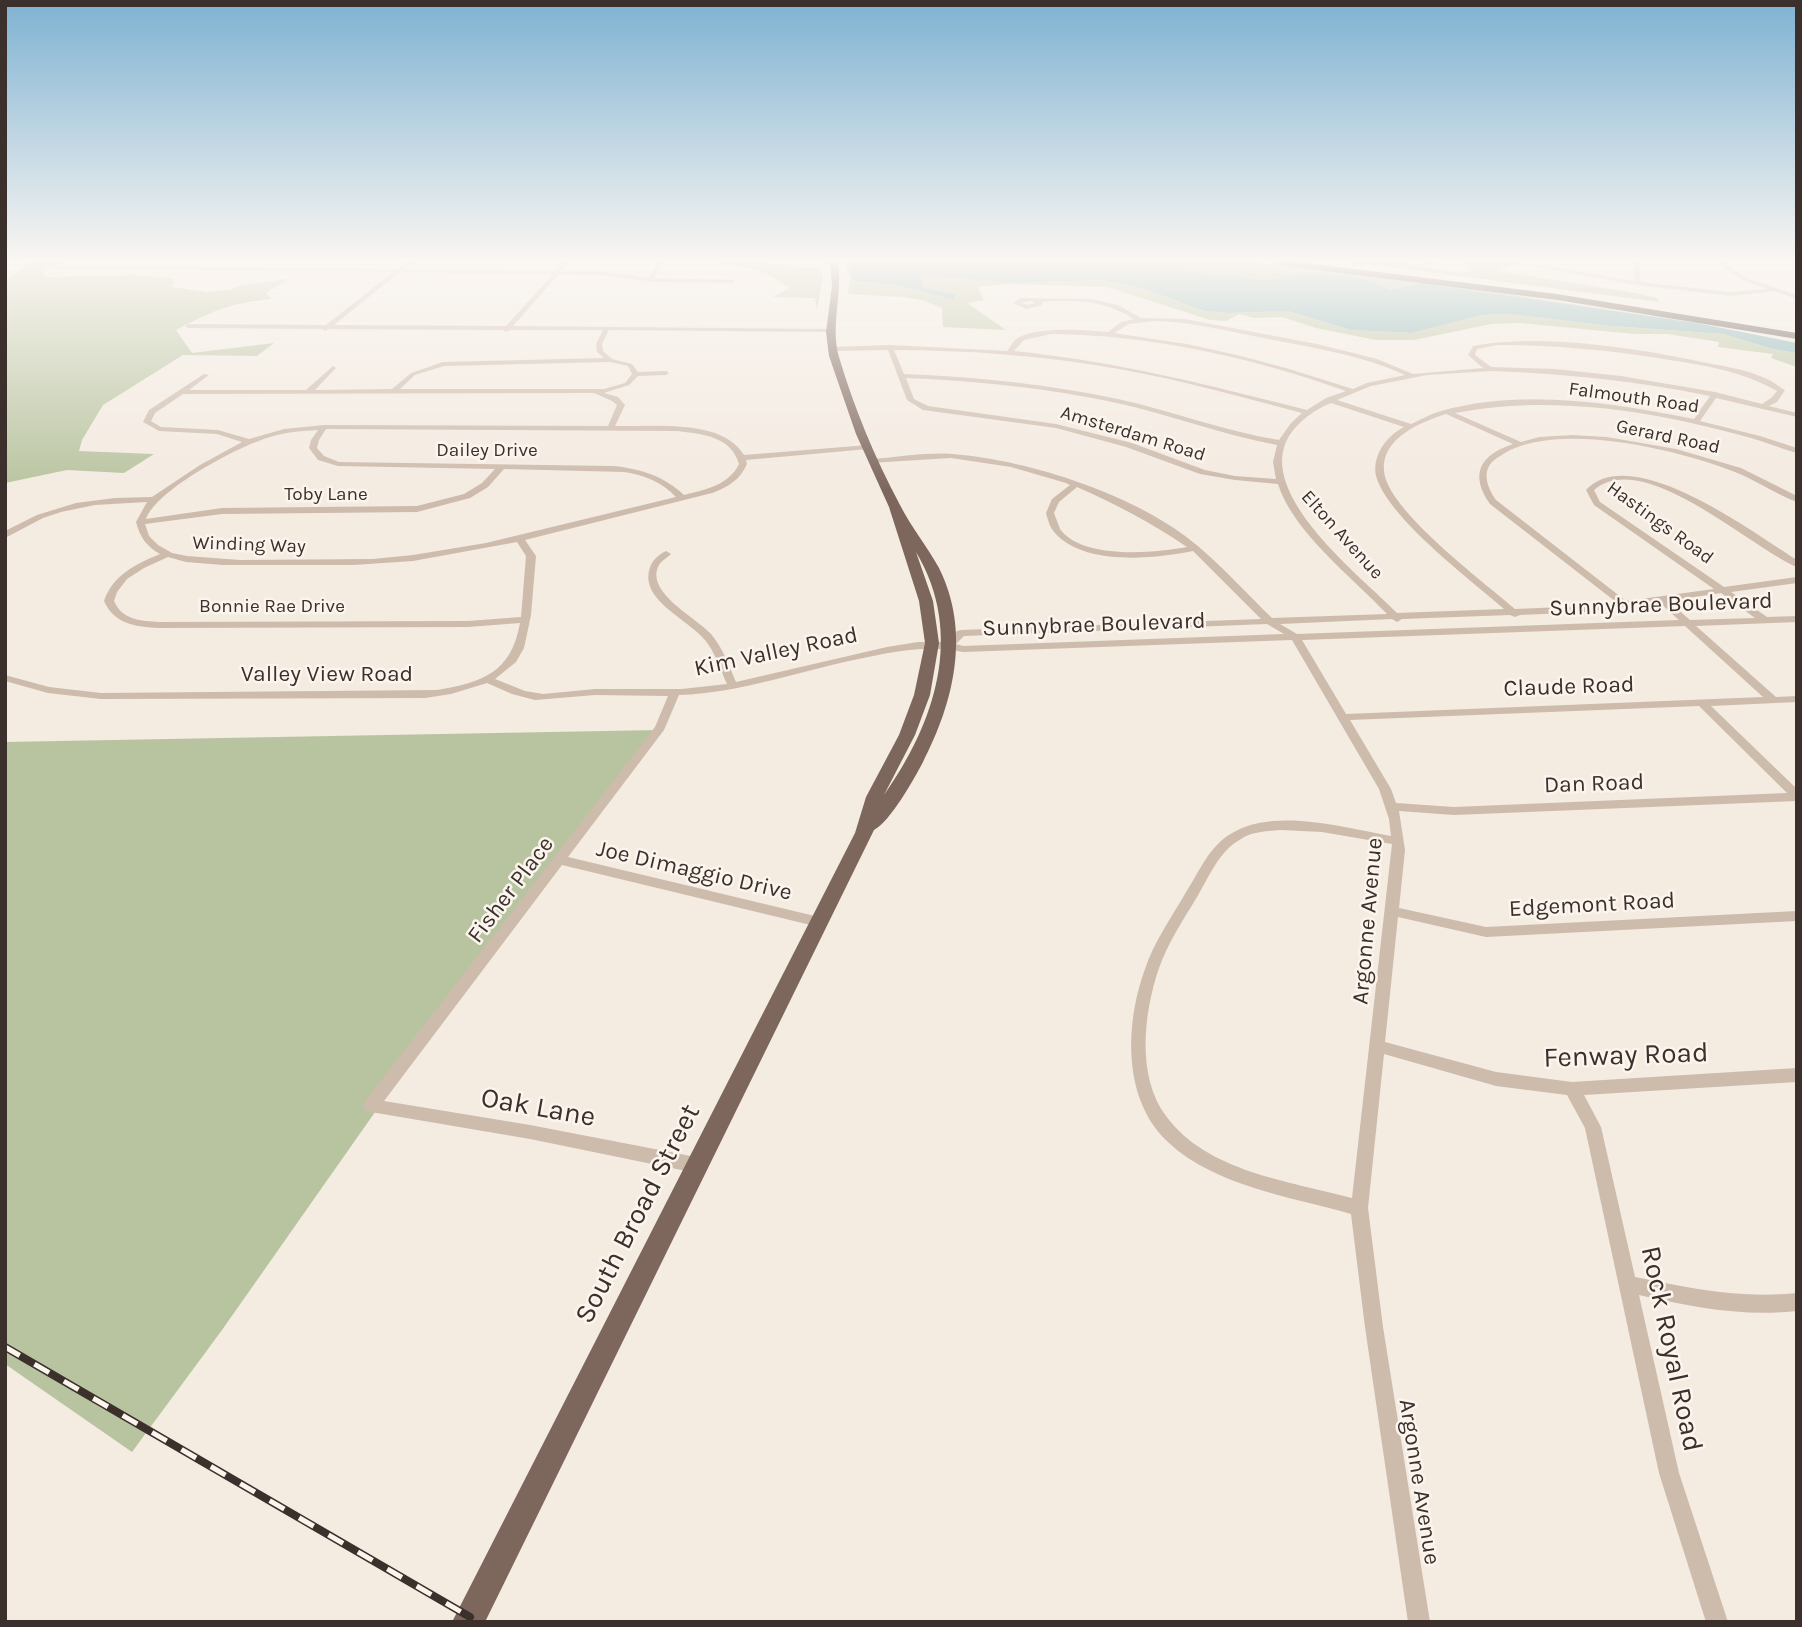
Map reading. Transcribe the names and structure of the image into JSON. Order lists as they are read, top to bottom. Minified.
{"streets":{"main road":["South Broad Street"],"street":["Falmouth Road","Amsterdam Road","Gerard Road","Dailey Drive","Toby Lane","Hastings Road","Elton Avenue","Winding Way","Sunnybrae Boulevard","Bonnie Rae Drive","Kim Valley Road","Valley View Road","Claude Road","Dan Road","Joe Dimaggio Drive","Fisher Place","Edgemont Road","Argonne Avenue","Fenway Road","Oak Lane","Rock Royal Road"]},"crossings":[["Falmouth Road","Sunnybrae Boulevard"],["Amsterdam Road","Elton Avenue"],["Gerard Road","Sunnybrae Boulevard"],["Dailey Drive","Toby Lane"],["Dailey Drive","Winding Way"],["Toby Lane","Winding Way"],["Hastings Road","Sunnybrae Boulevard"],["Elton Avenue","Sunnybrae Boulevard"],["Winding Way","Bonnie Rae Drive"],["Winding Way","Valley View Road"],["Sunnybrae Boulevard","Kim Valley Road"],["Sunnybrae Boulevard","Argonne Avenue"],["Sunnybrae Boulevard","South Broad Street"],["Bonnie Rae Drive","Valley View Road"],["Kim Valley Road","Valley View Road"],["Kim Valley Road","Fisher Place"],["Kim Valley Road","South Broad Street"],["Claude Road","Argonne Avenue"],["Dan Road","Argonne Avenue"],["Joe Dimaggio Drive","Fisher Place"],["Joe Dimaggio Drive","South Broad Street"],["Fisher Place","Oak Lane"],["Edgemont Road","Argonne Avenue"],["Argonne Avenue","Fenway Road"],["Argonne Avenue","South Broad Street"],["Fenway Road","Rock Royal Road"],["Oak Lane","South Broad Street"]]}
